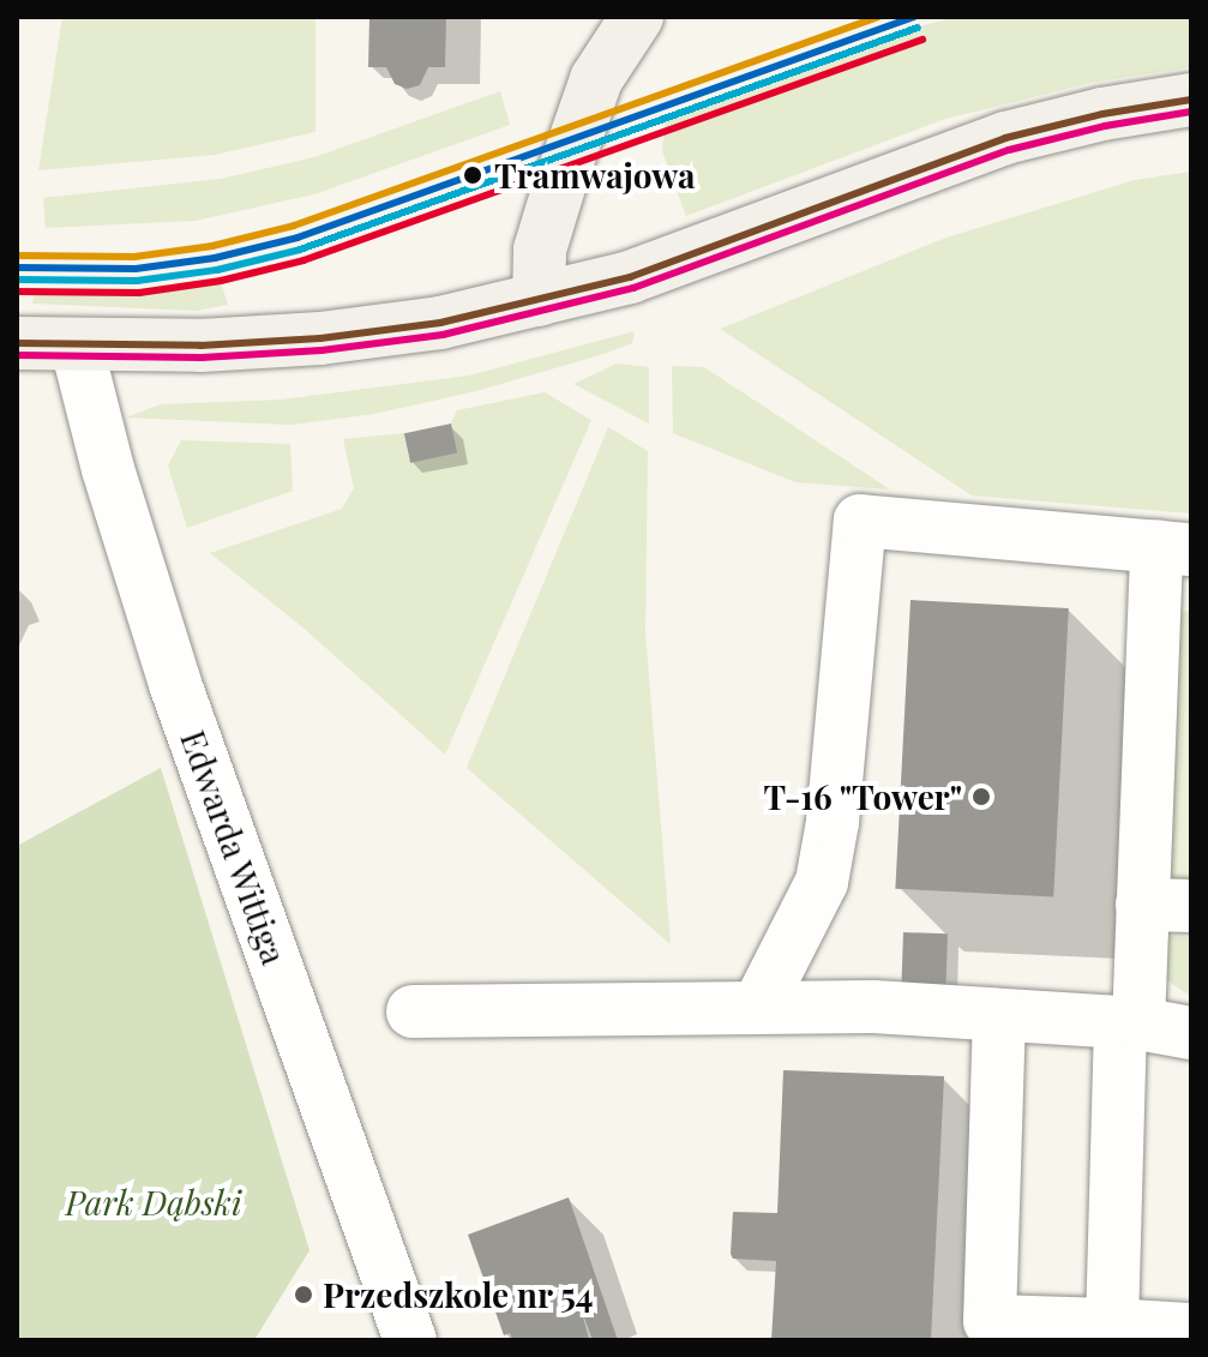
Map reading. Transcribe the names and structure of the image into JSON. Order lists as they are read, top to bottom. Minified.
{"streets":{"street":["Edwarda Wittiga"]},"parks":["Park Dąbski"],"places":["Tramwajowa","T-16 \"Tower\"","Przedszkole nr 54"]}
